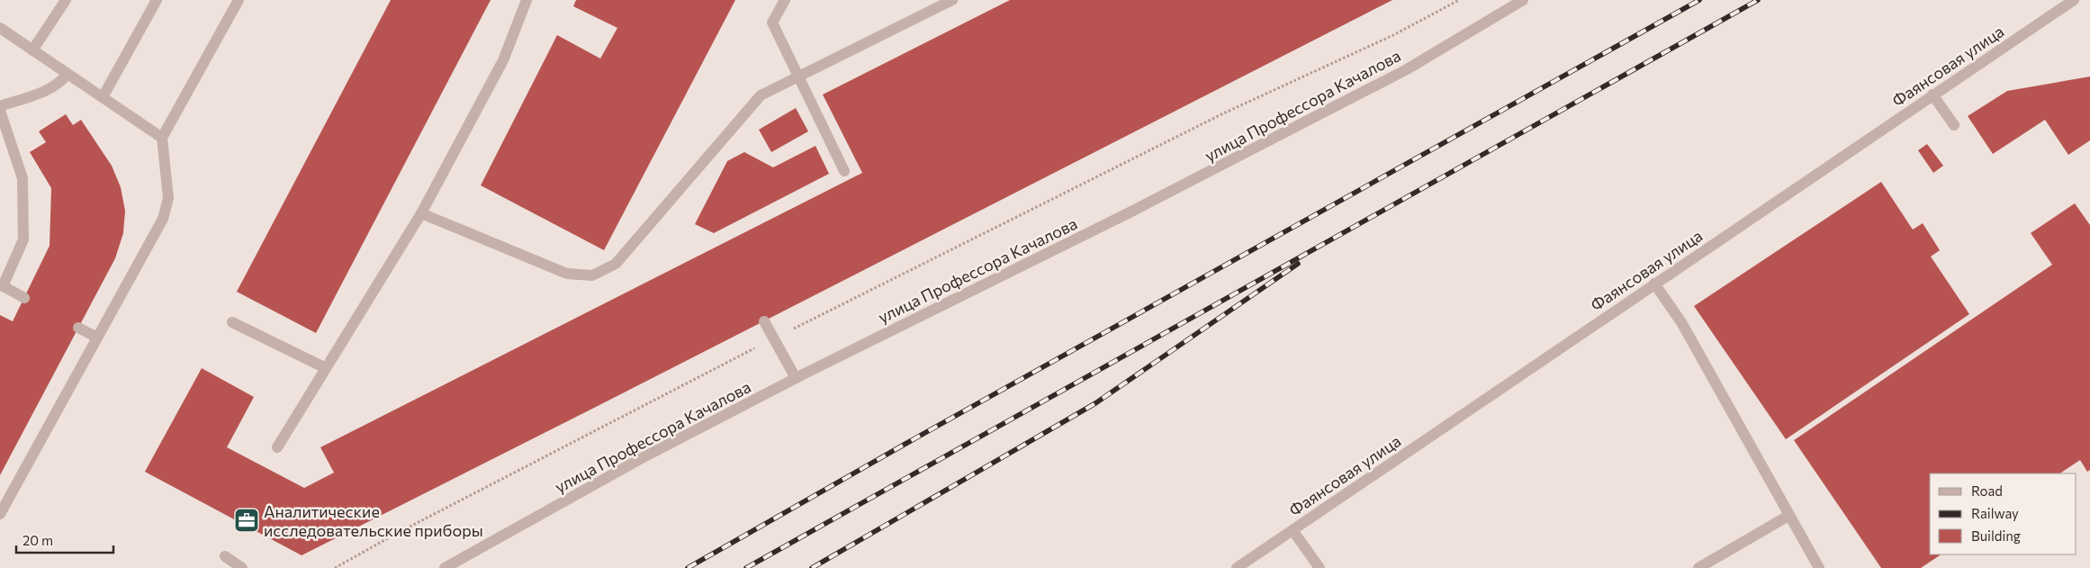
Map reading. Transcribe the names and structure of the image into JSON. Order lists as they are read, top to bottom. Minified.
{"streets":{"street":["Фаянсовая улица","улица Профессора Качалова"]},"places":{"office":["Аналитические исследовательские приборы"]},"legend":["Road","Railway","Building"],"scale_bar":"20 m"}
